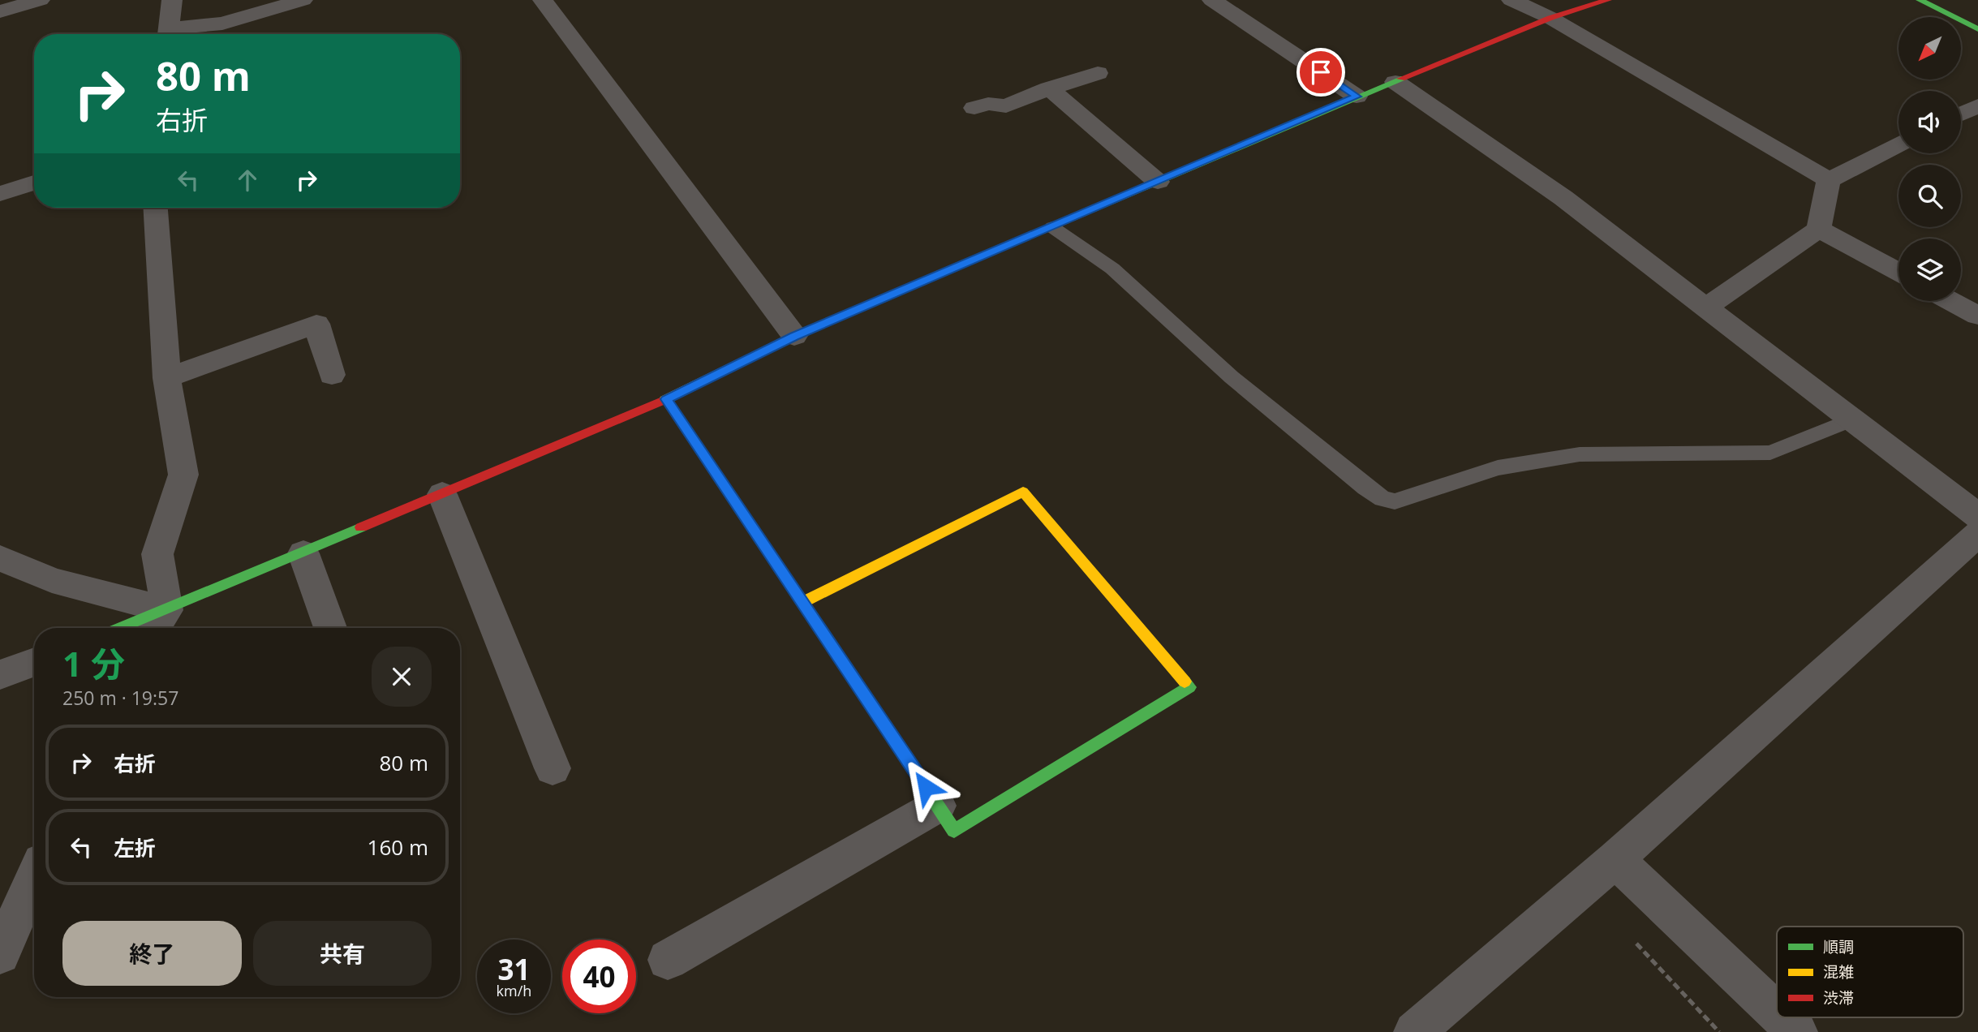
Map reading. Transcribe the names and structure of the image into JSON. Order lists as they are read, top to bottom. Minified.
{"legend":["順調","混雑","渋滞"],"north":"bottom left","page":{"turn":["80 m","右折"],"heading":["1 分","250 m · 19:57"],"list":[{"name":"右折","value":"80 m"},{"name":"左折","value":"160 m"}],"buttons":["終了","共有"],"speed":"31 km/h","limit":"40"}}
